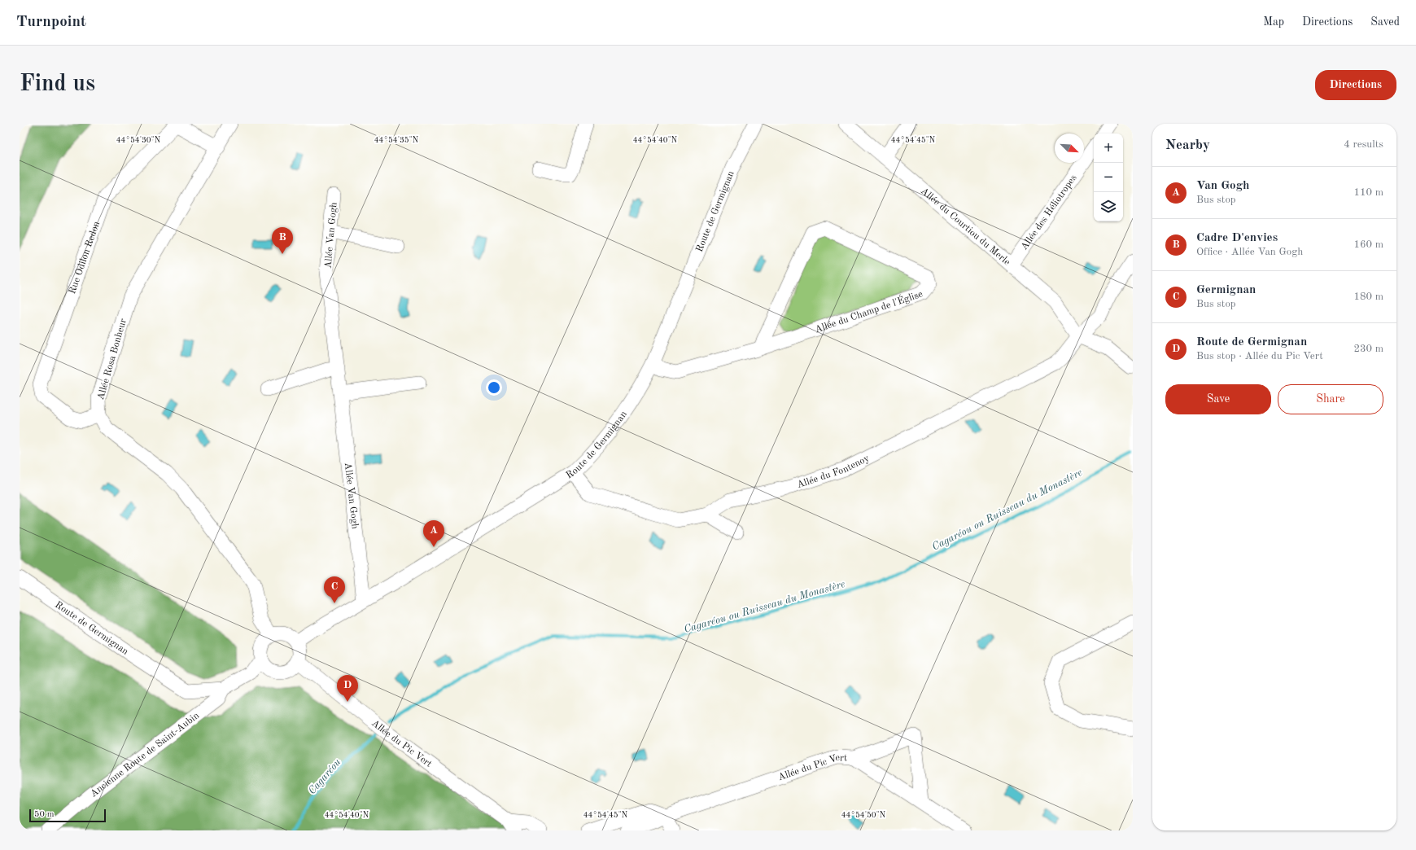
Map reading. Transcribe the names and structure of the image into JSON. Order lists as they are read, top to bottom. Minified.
{"streets":{"street":["Route de Germignan","Allée des Héliotropes","Allée du Courtiou du Merle","Allée Van Gogh","Rue Odilon Redon","Allée du Champ de l'Église","Allée Rosa Bonheur","Allée du Fontenoy","Allée du Pic Vert","Ancienne Route de Saint-Aubin"]},"crossings":[["Route de Germignan","Allée Van Gogh"],["Route de Germignan","Allée du Champ de l'Église"],["Route de Germignan","Allée Rosa Bonheur"],["Route de Germignan","Allée du Fontenoy"],["Route de Germignan","Allée du Pic Vert"],["Route de Germignan","Ancienne Route de Saint-Aubin"],["Allée des Héliotropes","Allée du Courtiou du Merle"],["Allée du Courtiou du Merle","Allée du Fontenoy"],["Rue Odilon Redon","Allée Rosa Bonheur"],["Allée Rosa Bonheur","Allée du Pic Vert"]],"water":["Cagaréou ou Ruisseau du Monastère","Cagaréou"],"scale_bar":"50 m","north":"bottom right","page":{"header":"Turnpoint","nav":["Map","Directions","Saved"],"buttons":["Directions",["Save","Share"]],"title":"Find us","heading":["Nearby","4 results"],"map_buttons":["+","−"],"list":[{"mark":"A","name":"Van Gogh","note":"Bus stop","value":"110 m"},{"mark":"B","name":"Cadre D'envies","note":"Office · Allée Van Gogh","value":"160 m"},{"mark":"C","name":"Germignan","note":"Bus stop","value":"180 m"},{"mark":"D","name":"Route de Germignan","note":"Bus stop · Allée du Pic Vert","value":"230 m"}],"pins":["B","A","C","D"],"scale":"50 m"},"coordinates":["44°54'30\"N","44°54'35\"N","44°54'40\"N","44°54'45\"N","44°54'50\"N"]}
